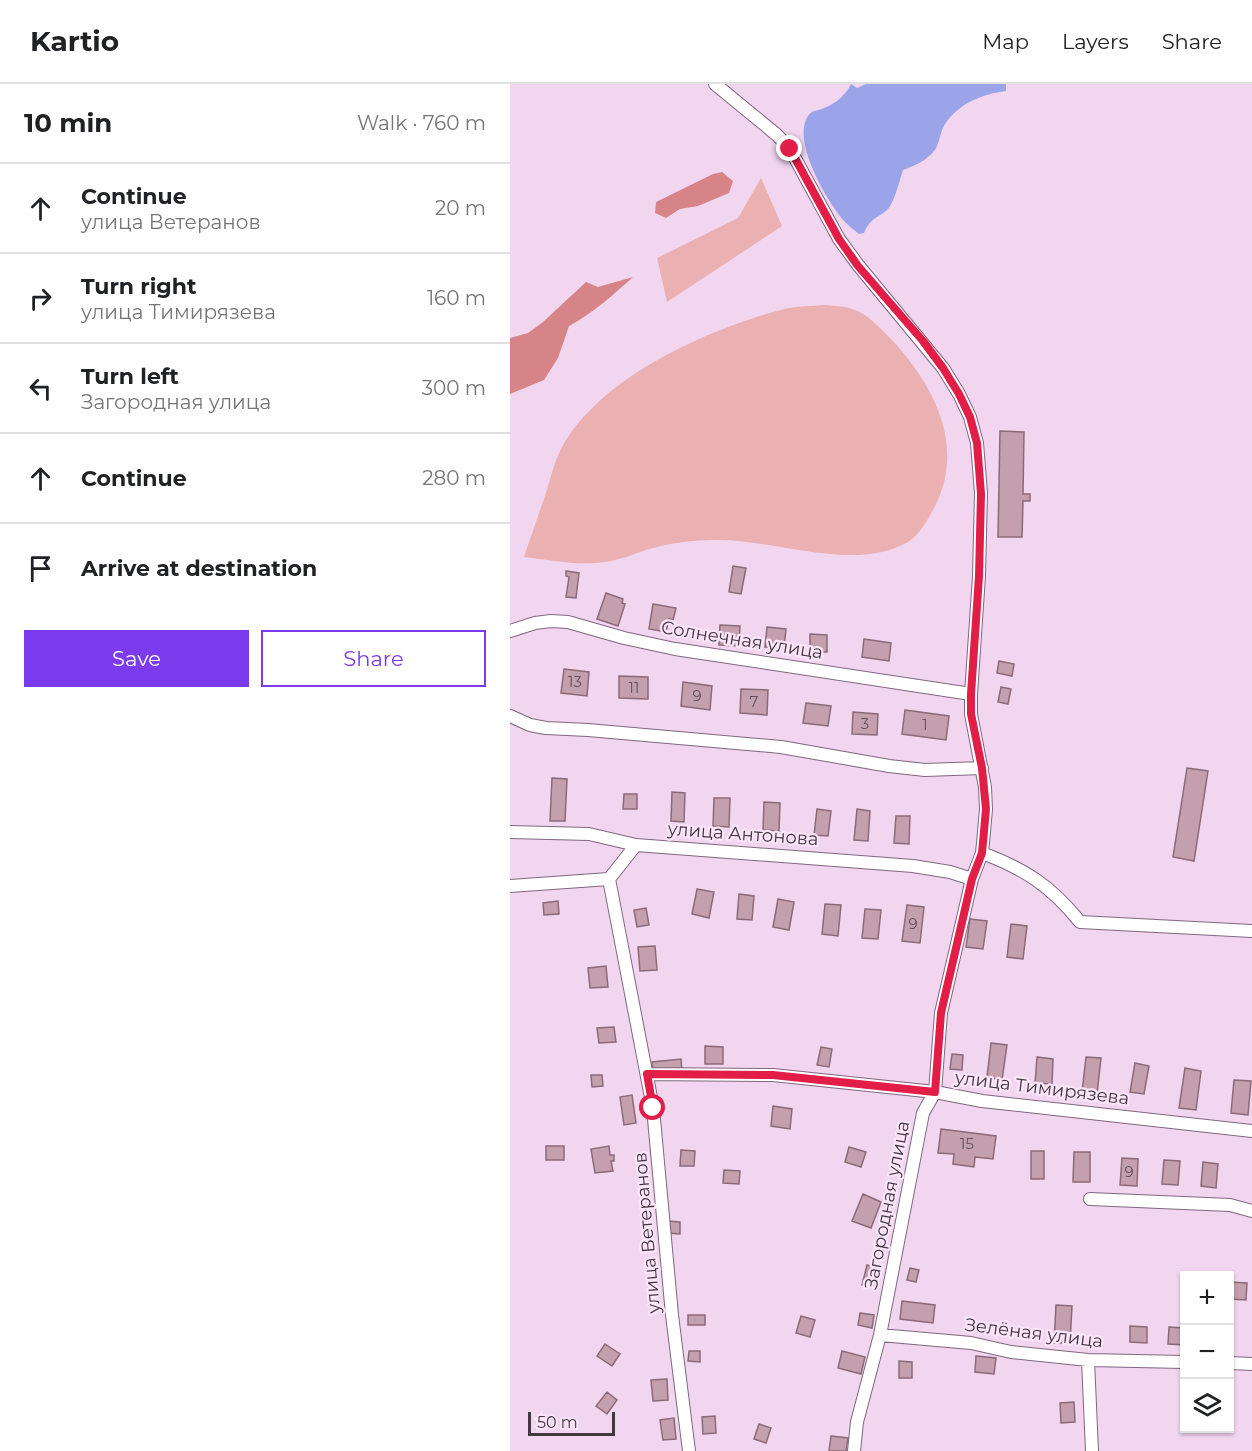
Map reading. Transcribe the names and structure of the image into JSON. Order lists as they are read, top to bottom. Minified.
{"streets":{"street":["Солнечная улица","улица Антонова","улица Тимирязева","Загородная улица","улица Ветеранов","Зелёная улица"]},"crossings":[["Солнечная улица","Загородная улица"],["улица Антонова","Загородная улица"],["улица Тимирязева","Загородная улица"],["улица Тимирязева","улица Ветеранов"],["Загородная улица","Зелёная улица"]],"house_numbers":["13","11","9","7","3","1","9","15","9"],"scale_bar":"50 m","page":{"header":"Kartio","nav":["Map","Layers","Share"],"heading":["10 min","Walk · 760 m"],"list":[["Continue","улица Ветеранов","20 m"],["Turn right","улица Тимирязева","160 m"],["Turn left","Загородная улица","300 m"],["Continue","280 m"],"Arrive at destination"],"buttons":["Save","Share"],"map_buttons":["+","−"],"scale":"50 m"}}
